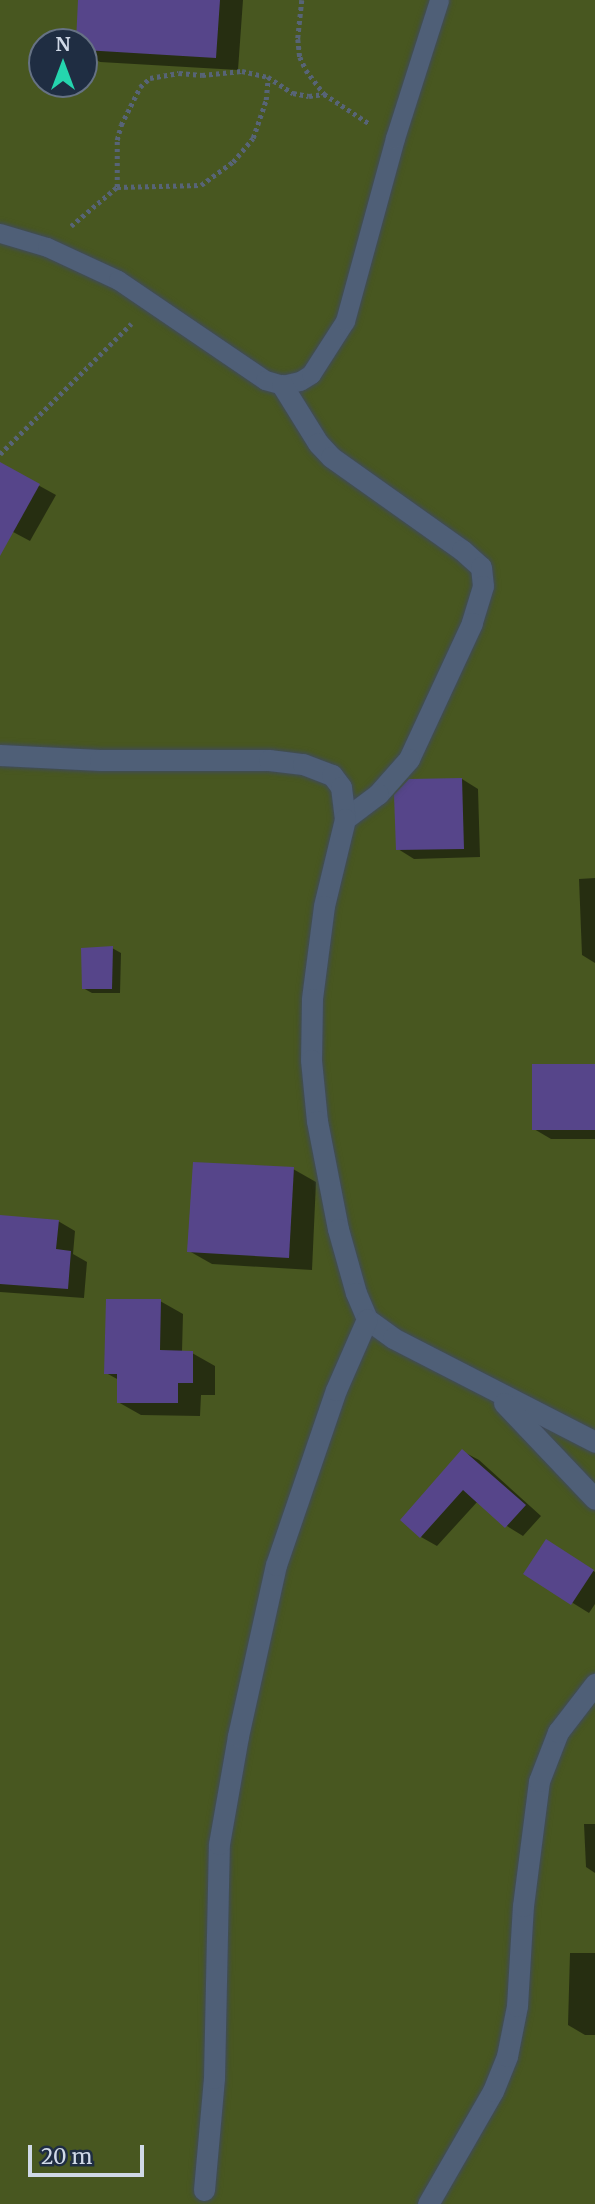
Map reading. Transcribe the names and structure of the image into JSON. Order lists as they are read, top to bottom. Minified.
{"scale_bar":"20 m","north":"top"}
